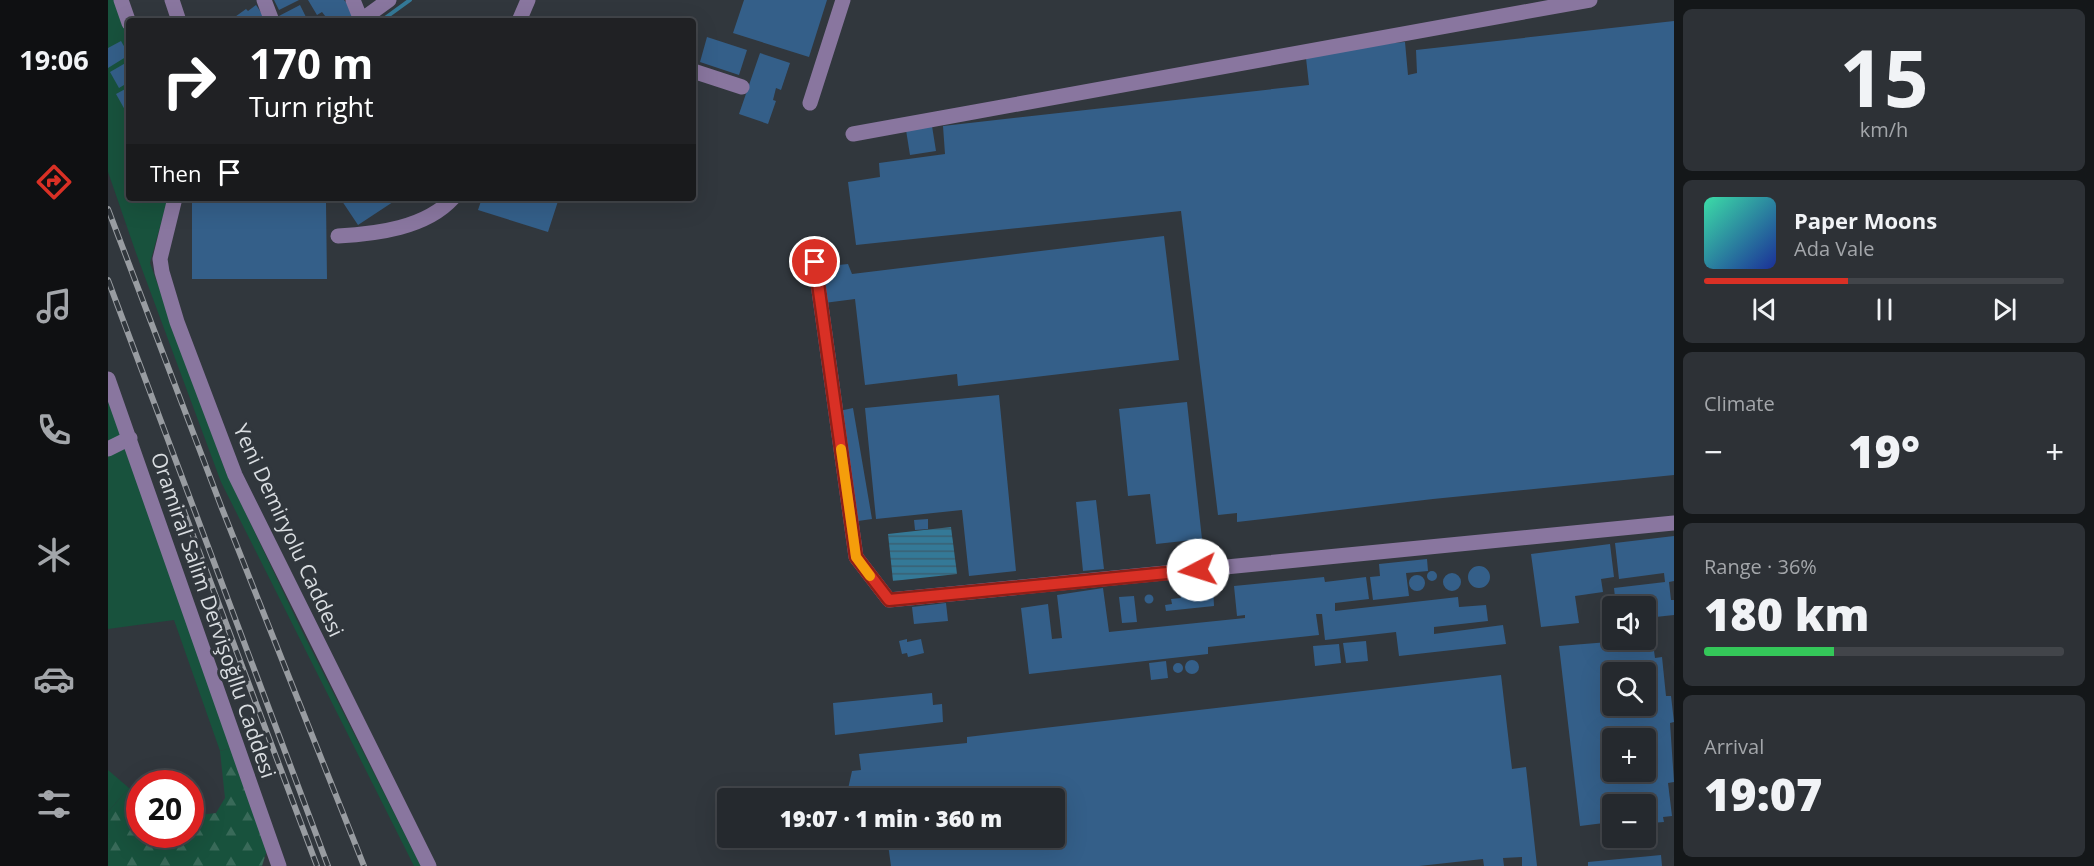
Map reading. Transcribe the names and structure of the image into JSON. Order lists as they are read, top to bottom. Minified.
{"streets":{"street":["Yeni Demiryolu Caddesi","Oramiral Salim Dervişoğllu Caddesi"]},"page":{"tabs":"19:06","tile":[["15","km/h"],"Climate",["Range · 36%","180 km"],["Arrival","19:07"]],"turn":["170 m","Turn right"],"then":"Then","song":["Paper Moons","Ada Vale"],"heat":["−","19°","+"],"map_buttons":["+","−"],"limit":"20","trip":"19:07 · 1 min · 360 m"}}
